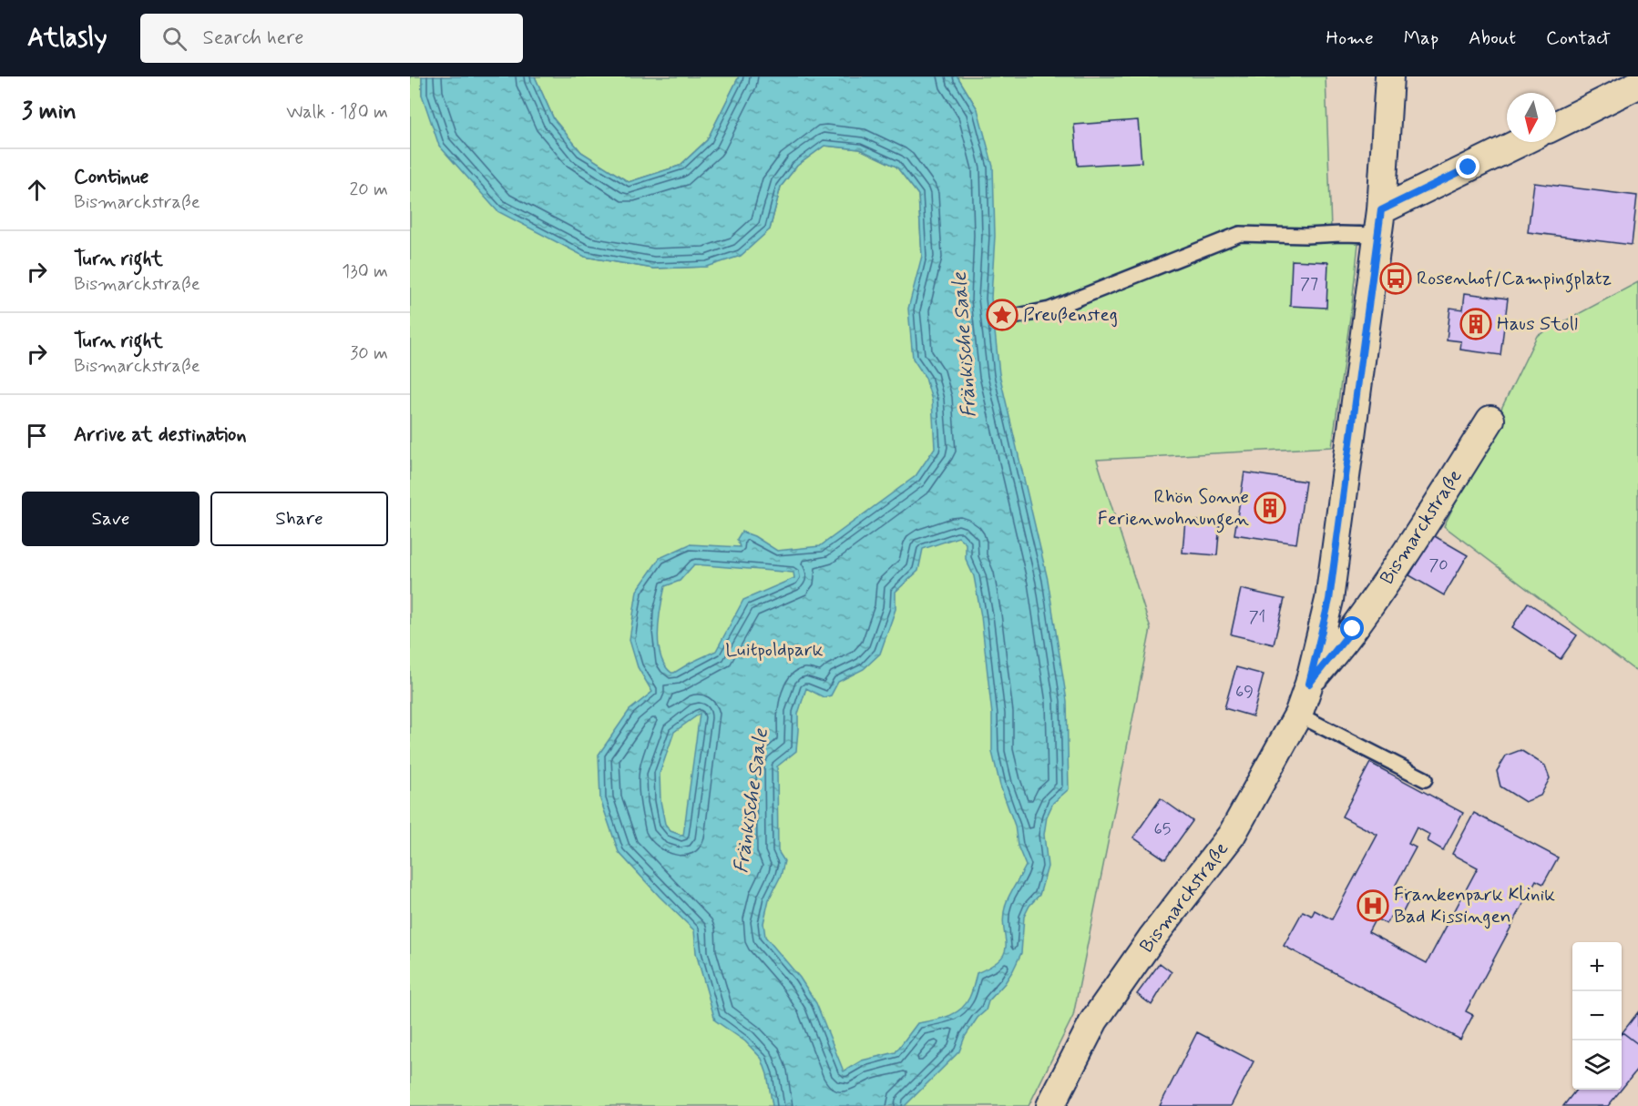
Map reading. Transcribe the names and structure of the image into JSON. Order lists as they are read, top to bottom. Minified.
{"streets":{"street":["Bismarckstraße"]},"water":["Fränkische Saale"],"parks":["Luitpoldpark"],"places":{"bus stop":["Rosenhof/Campingplatz"],"place":["Preußensteg"],"building":["Haus Stoll","Rhön Sonne Ferienwohnungen"],"hospital":["Frankenpark Klinik Bad Kissingen"]},"house_numbers":["77","70","71","69","65"],"north":"bottom","page":{"header":"Atlasly","search":"Search here","nav":["Home","Map","About","Contact"],"heading":["3 min","Walk · 180 m"],"list":[["Continue","Bismarckstraße","20 m"],["Turn right","Bismarckstraße","130 m"],["Turn right","Bismarckstraße","30 m"],"Arrive at destination"],"buttons":["Save","Share"],"map_buttons":["+","−"]}}
